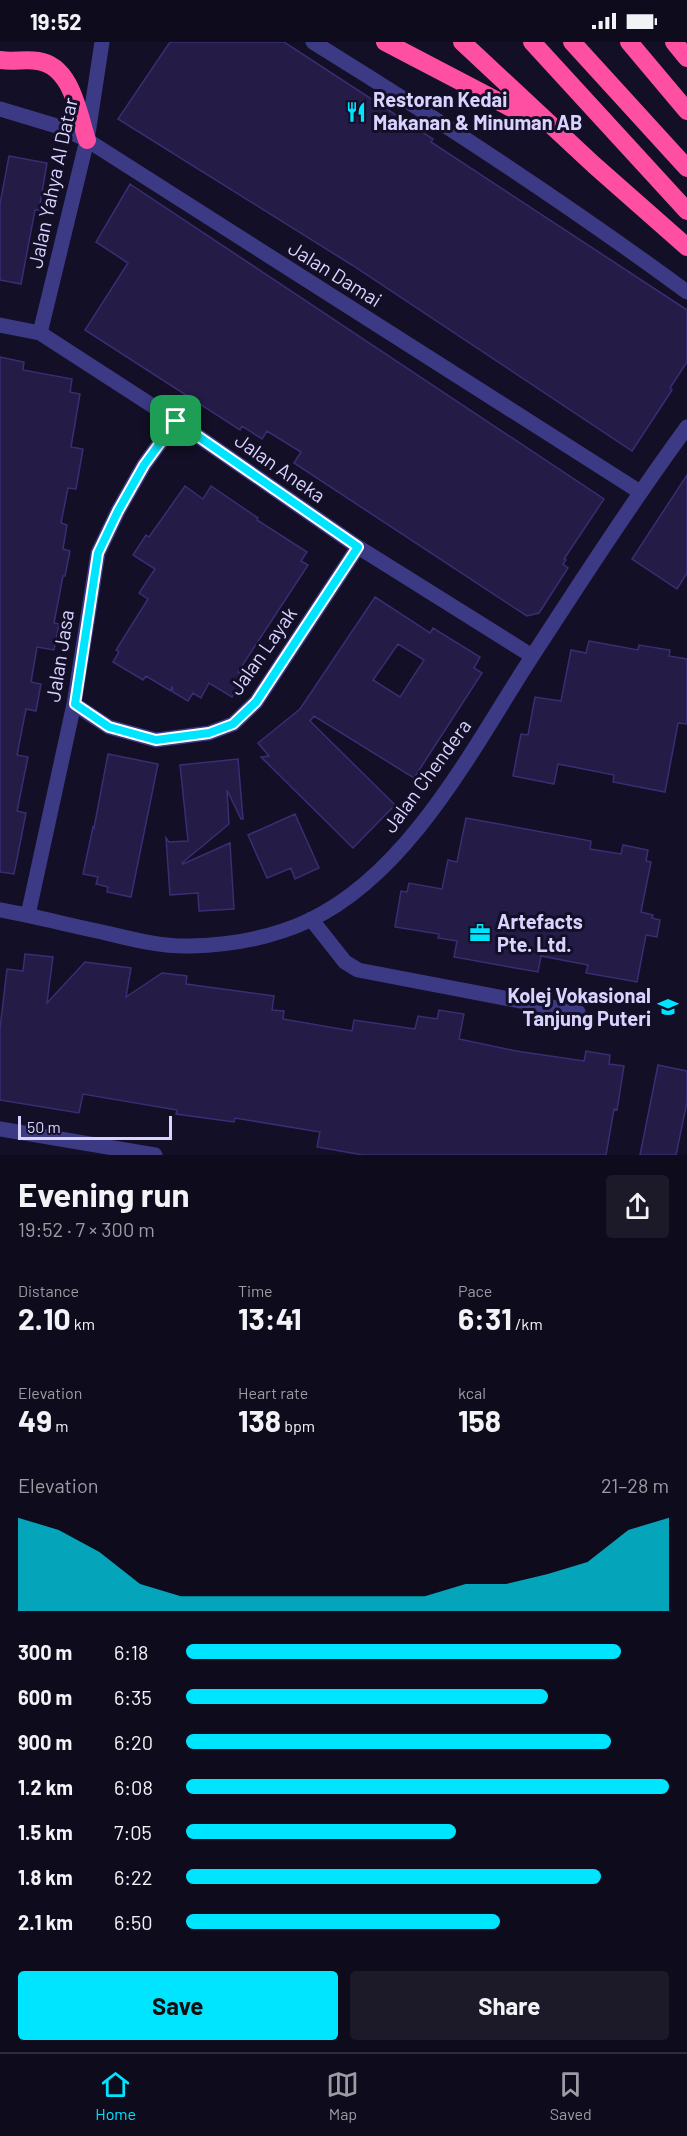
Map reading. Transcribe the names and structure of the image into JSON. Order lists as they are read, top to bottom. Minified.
{"streets":{"street":["Jalan Yahya Al Datar","Jalan Damai","Jalan Aneka","Jalan Layak","Jalan Jasa","Jalan Chendera"]},"crossings":[["Jalan Yahya Al Datar","Jalan Damai"],["Jalan Yahya Al Datar","Jalan Aneka"],["Jalan Damai","Jalan Chendera"],["Jalan Aneka","Jalan Layak"],["Jalan Aneka","Jalan Jasa"],["Jalan Aneka","Jalan Chendera"],["Jalan Layak","Jalan Jasa"],["Jalan Jasa","Jalan Chendera"]],"places":{"restaurant":["Restoran Kedai Makanan & Minuman AB"],"office":["Artefacts Pte. Ltd."],"school or university":["Kolej Vokasional Tanjung Puteri"]},"scale_bar":"50 m","page":{"status":"19:52","scale":"50 m","heading":["Evening run","19:52 · 7 × 300 m"],"stats":[["Distance","2.10 km"],["Time","13:41"],["Pace","6:31 /km"],["Elevation","49 m"],["Heart rate","138 bpm"],["kcal","158"]],"chart":["Elevation","21–28 m"],"list":[{"name":"300 m","note":"6:18"},{"name":"600 m","note":"6:35"},{"name":"900 m","note":"6:20"},{"name":"1.2 km","note":"6:08"},{"name":"1.5 km","note":"7:05"},{"name":"1.8 km","note":"6:22"},{"name":"2.1 km","note":"6:50"}],"buttons":["Save","Share"],"tabs":["Home","Map","Saved"]}}
